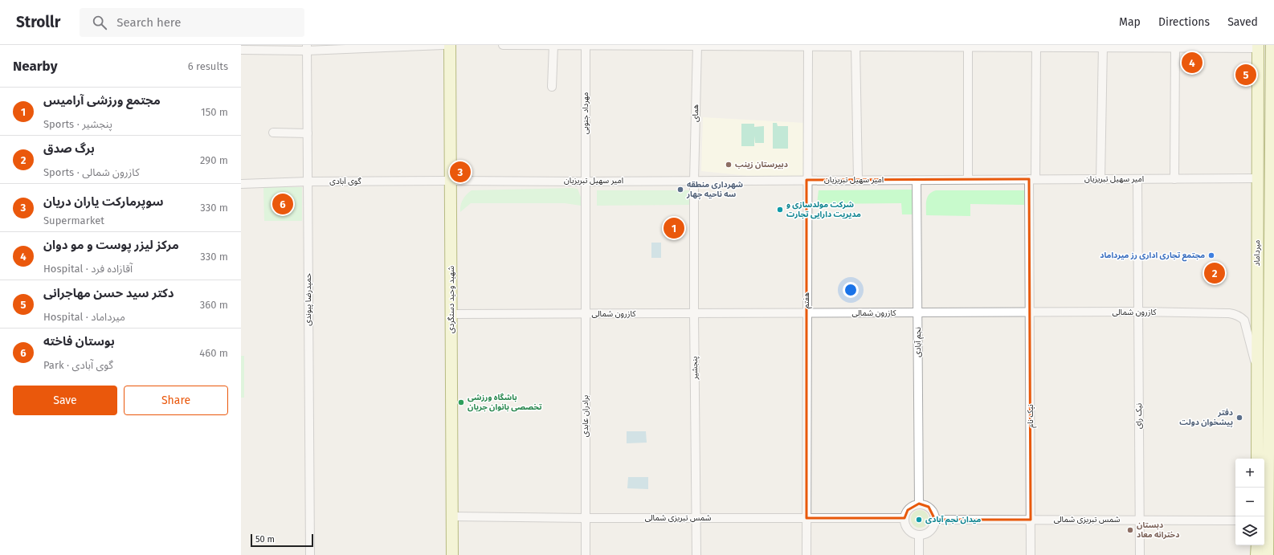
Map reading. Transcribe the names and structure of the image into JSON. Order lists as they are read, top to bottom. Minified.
{"streets":{"main road":["میرداماد","شهید وحید دستگردی"],"street":["مهرداد جنوبی","همای","امیر سهیل تبریزیان","گوی آبادی","حمیدرضا پیوندی","هفتم","کازرون شمالی","نجم آبادی","پنجشیر","برادران عابدی","نیک نام","نیک رای","شمس تبریزی شمالی"]},"crossings":[["مهرداد جنوبی","امیر سهیل تبریزیان"],["مهرداد جنوبی","کازرون شمالی"],["مهرداد جنوبی","برادران عابدی"],["همای","امیر سهیل تبریزیان"],["همای","پنجشیر"],["امیر سهیل تبریزیان","گوی آبادی"],["امیر سهیل تبریزیان","میرداماد"],["امیر سهیل تبریزیان","شهید وحید دستگردی"],["امیر سهیل تبریزیان","هفتم"],["امیر سهیل تبریزیان","نجم آبادی"],["امیر سهیل تبریزیان","پنجشیر"],["امیر سهیل تبریزیان","نیک نام"],["امیر سهیل تبریزیان","نیک رای"],["گوی آبادی","حمیدرضا پیوندی"],["گوی آبادی","شهید وحید دستگردی"],["میرداماد","کازرون شمالی"],["شهید وحید دستگردی","کازرون شمالی"],["شهید وحید دستگردی","شمس تبریزی شمالی"],["هفتم","کازرون شمالی"],["هفتم","شمس تبریزی شمالی"],["کازرون شمالی","نجم آبادی"],["کازرون شمالی","پنجشیر"],["کازرون شمالی","برادران عابدی"],["کازرون شمالی","نیک نام"],["کازرون شمالی","نیک رای"],["نجم آبادی","شمس تبریزی شمالی"],["پنجشیر","شمس تبریزی شمالی"],["برادران عابدی","شمس تبریزی شمالی"],["نیک نام","شمس تبریزی شمالی"],["نیک رای","شمس تبریزی شمالی"]],"places":["دبیرستان زینب","شهرداری منطقه سه ناحیه چهار","شرکت مولدسازی و مدیریت دارایی تجارت","مجتمع تجاری اداری رز میرداماد","باشگاه ورزشی تخصصی بانوان جریان","دفتر پیشخوان دولت","میدان نجم آبادی","دبستان دخترانه معاد"],"scale_bar":"50 m","page":{"header":"Strollr","search":"Search here","nav":["Map","Directions","Saved"],"heading":["Nearby","6 results"],"pins":["4","5","3","6","1","2"],"list":[{"mark":"1","name":"مجتمع ورزشی آرامیس","note":"Sports · پنجشیر","value":"150 m"},{"mark":"2","name":"برگ صدق","note":"Sports · کازرون شمالی","value":"290 m"},{"mark":"3","name":"سوپرمارکت یاران دریان","note":"Supermarket","value":"330 m"},{"mark":"4","name":"مرکز لیزر پوست و مو دوان","note":"Hospital · آقازاده فرد","value":"330 m"},{"mark":"5","name":"دکتر سید حسن مهاجرانی","note":"Hospital · میرداماد","value":"360 m"},{"mark":"6","name":"بوستان فاخته","note":"Park · گوی آبادی","value":"460 m"}],"buttons":["Save","Share"],"map_buttons":["+","−"],"scale":"50 m"}}
